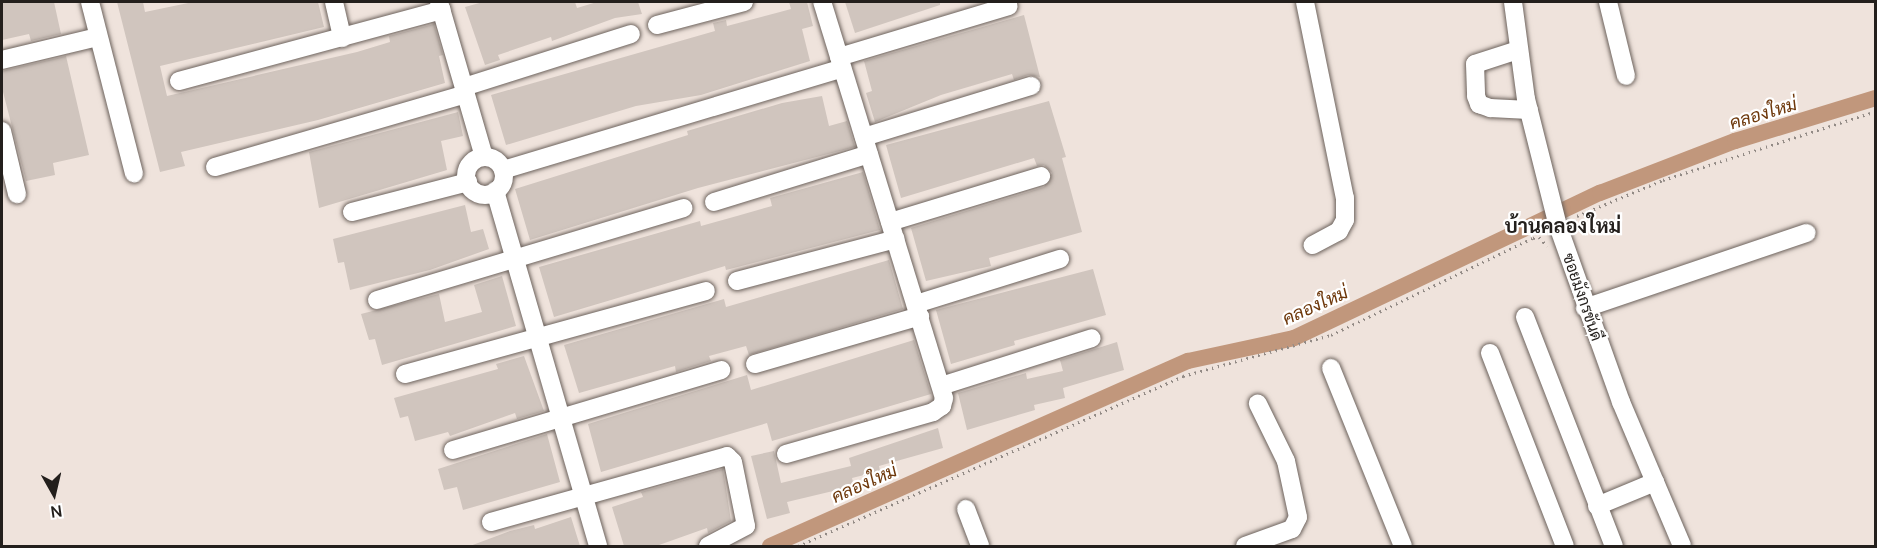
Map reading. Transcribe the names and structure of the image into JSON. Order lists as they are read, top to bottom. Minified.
{"streets":{"street":["ซอยมังกรขันดี"]},"districts":["บ้านคลองใหม่"],"water":["คลองใหม่"],"north":"bottom"}
